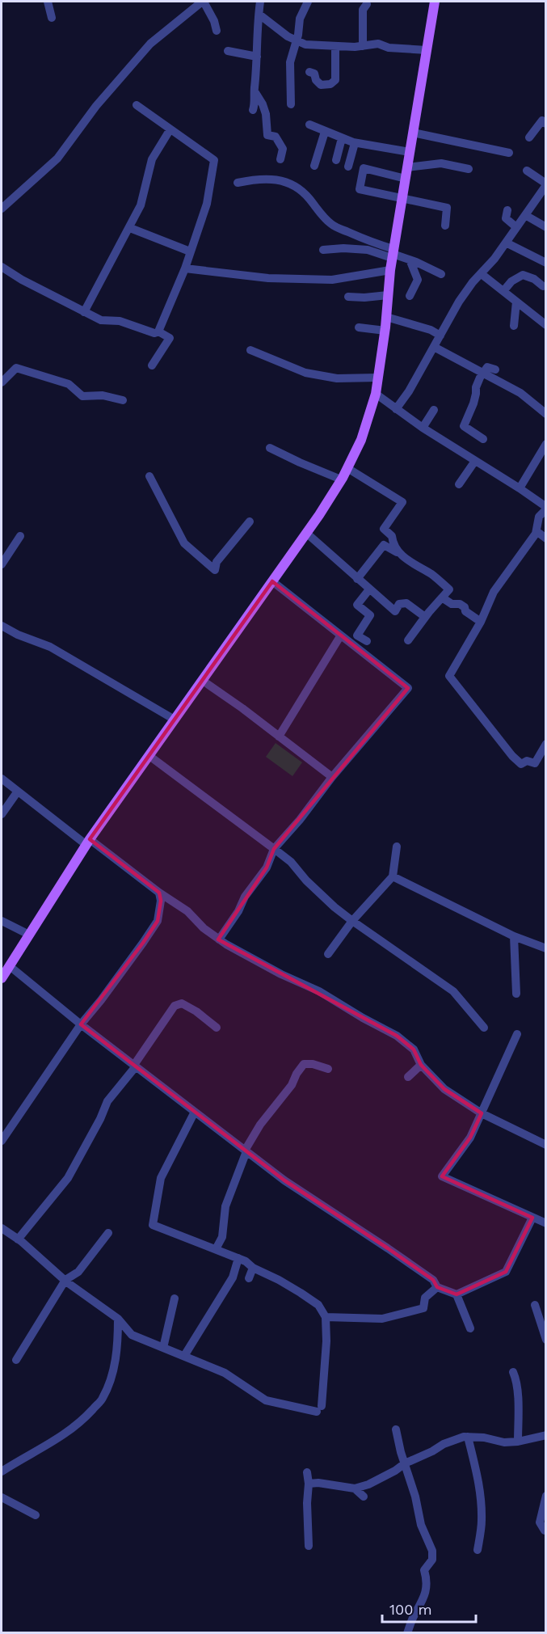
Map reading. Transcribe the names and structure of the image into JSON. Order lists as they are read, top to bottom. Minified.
{"scale_bar":"100 m"}
